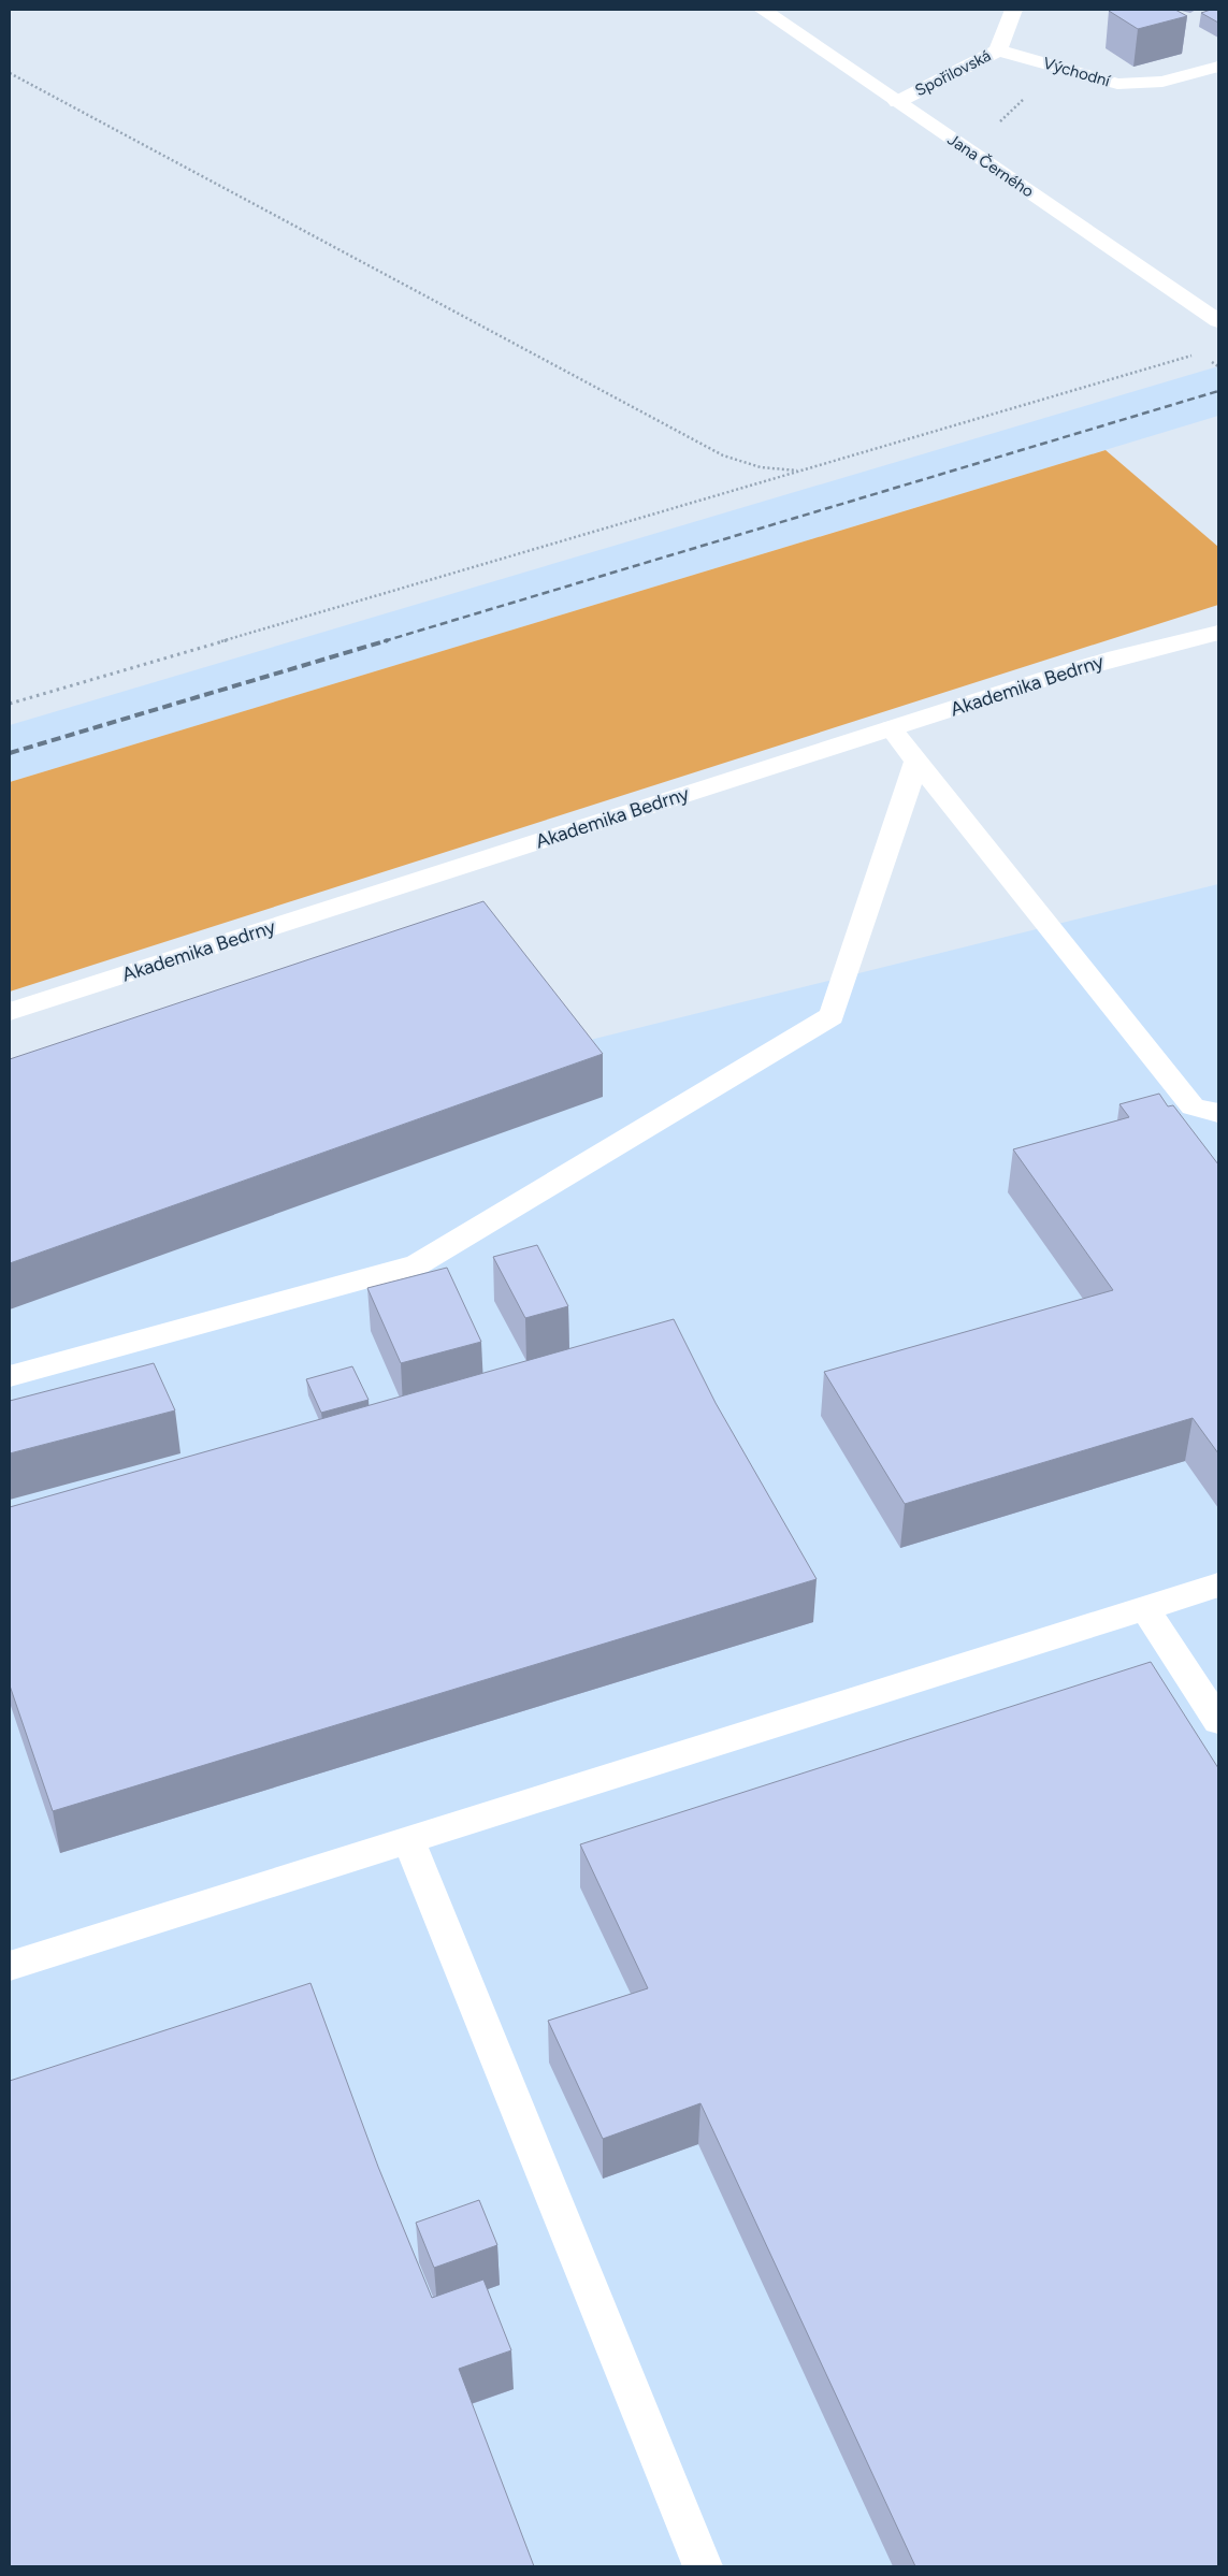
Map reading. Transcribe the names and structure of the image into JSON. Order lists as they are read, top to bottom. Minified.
{"streets":{"street":["Východní","Spořilovská","Jana Černého","Akademika Bedrny"]},"crossings":[["Východní","Spořilovská"],["Spořilovská","Jana Černého"]]}
